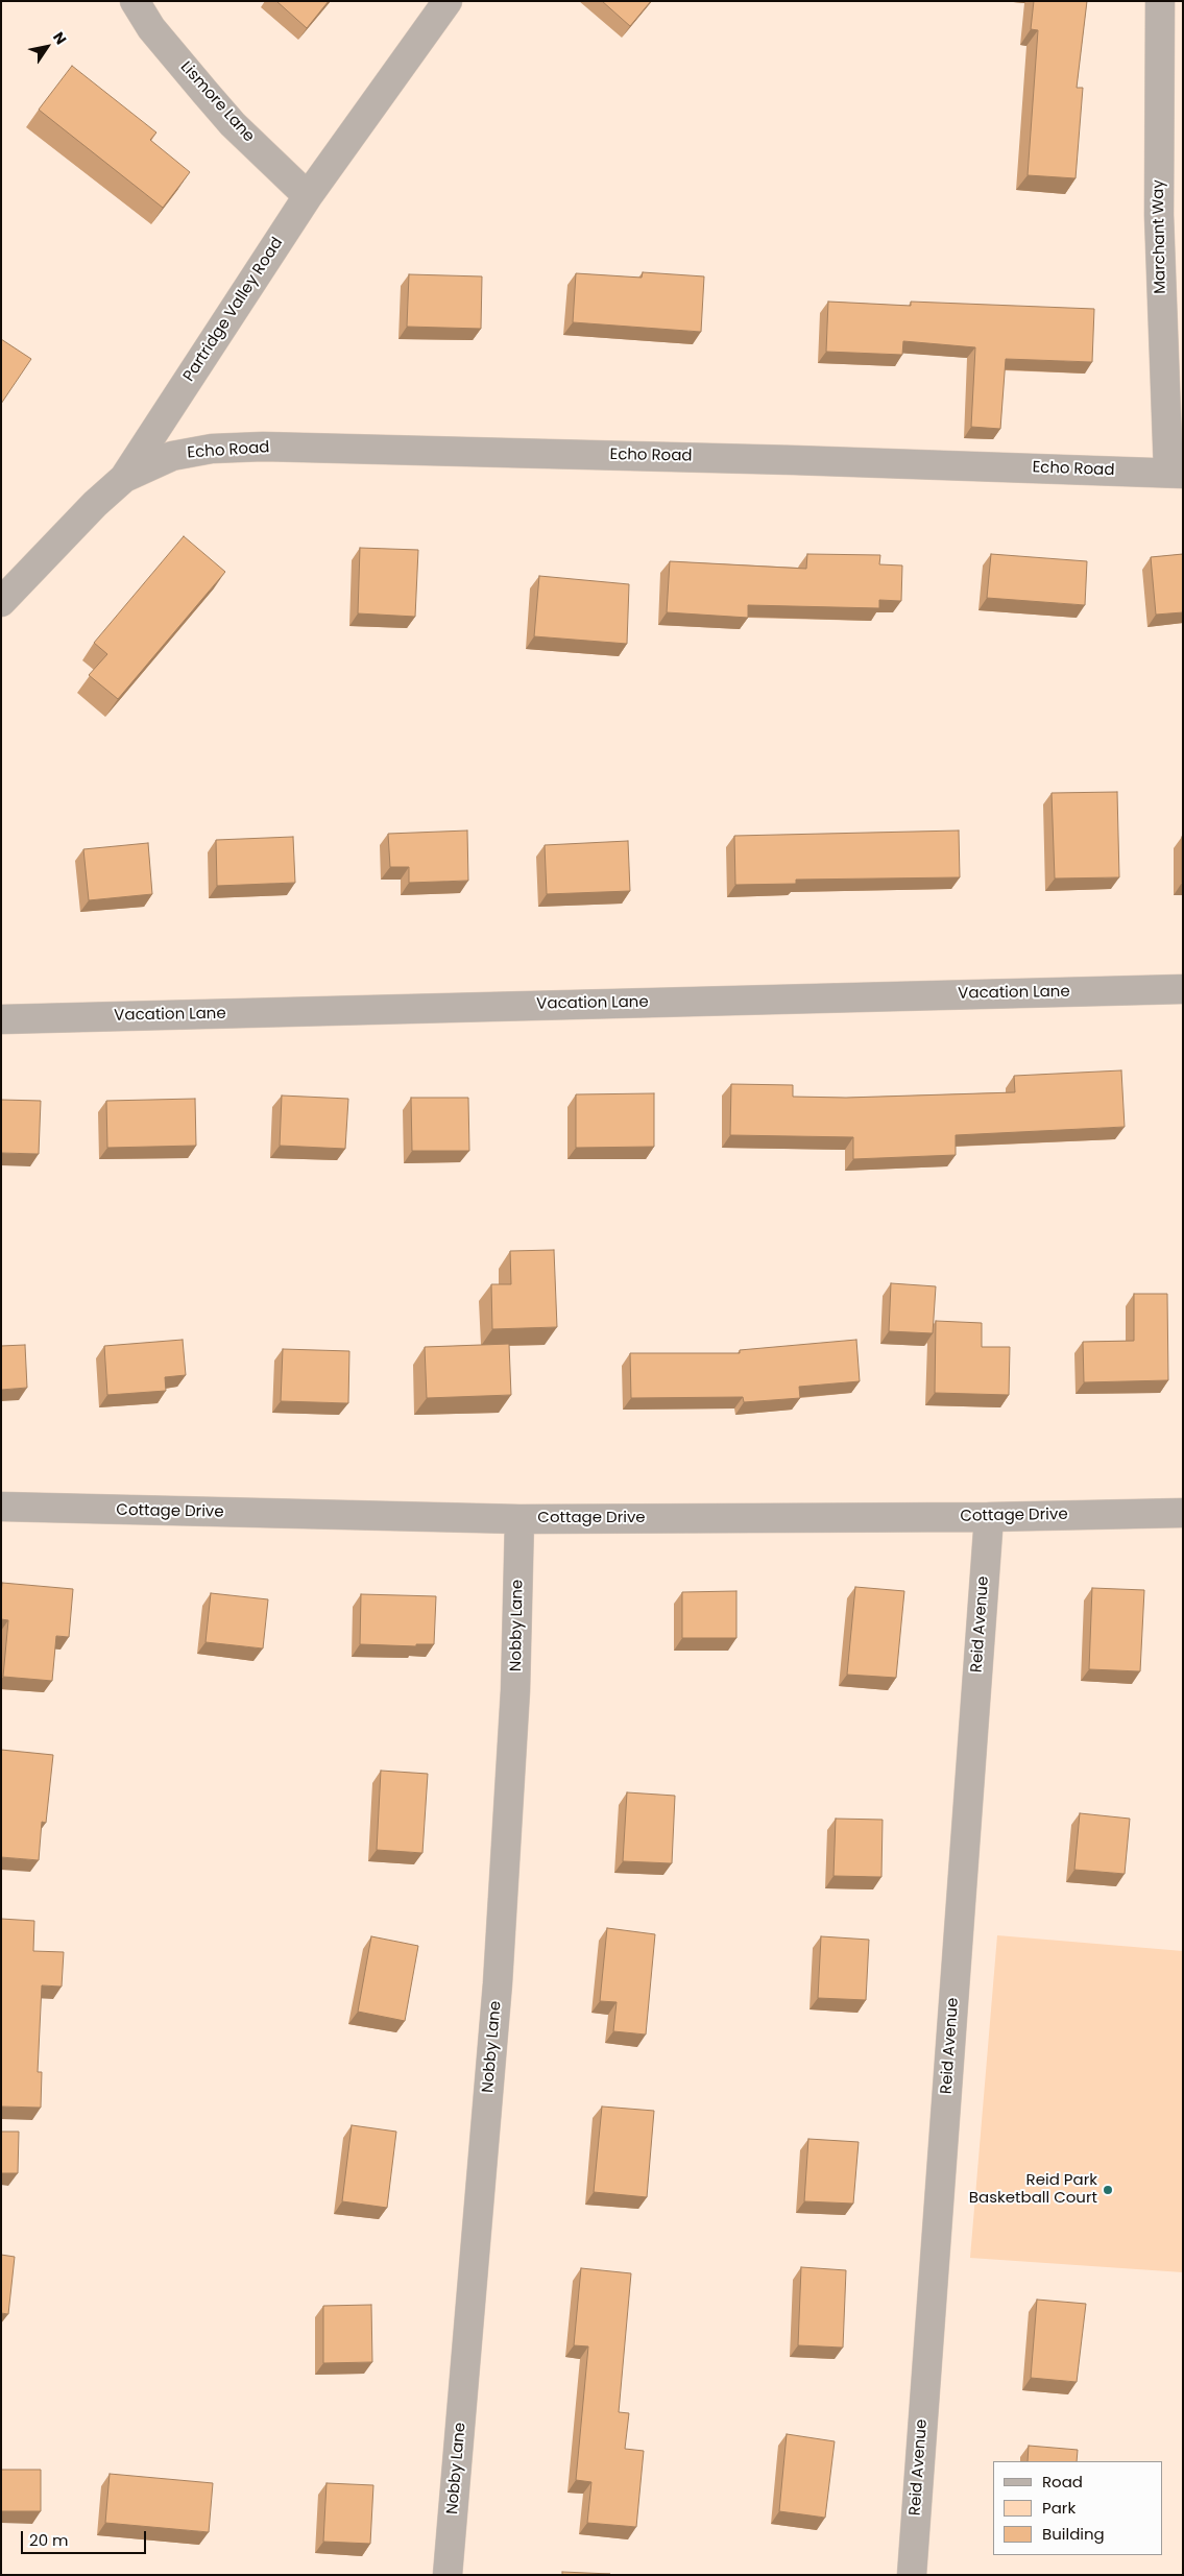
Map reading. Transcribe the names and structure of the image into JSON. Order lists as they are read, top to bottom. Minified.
{"streets":{"street":["Lismore Lane","Marchant Way","Partridge Valley Road","Echo Road","Vacation Lane","Cottage Drive","Reid Avenue","Nobby Lane"]},"crossings":[["Lismore Lane","Partridge Valley Road"],["Marchant Way","Echo Road"],["Partridge Valley Road","Echo Road"],["Cottage Drive","Reid Avenue"],["Cottage Drive","Nobby Lane"]],"places":["Reid Park Basketball Court"],"legend":["Road","Park","Building"],"scale_bar":"20 m","north":"top right"}
